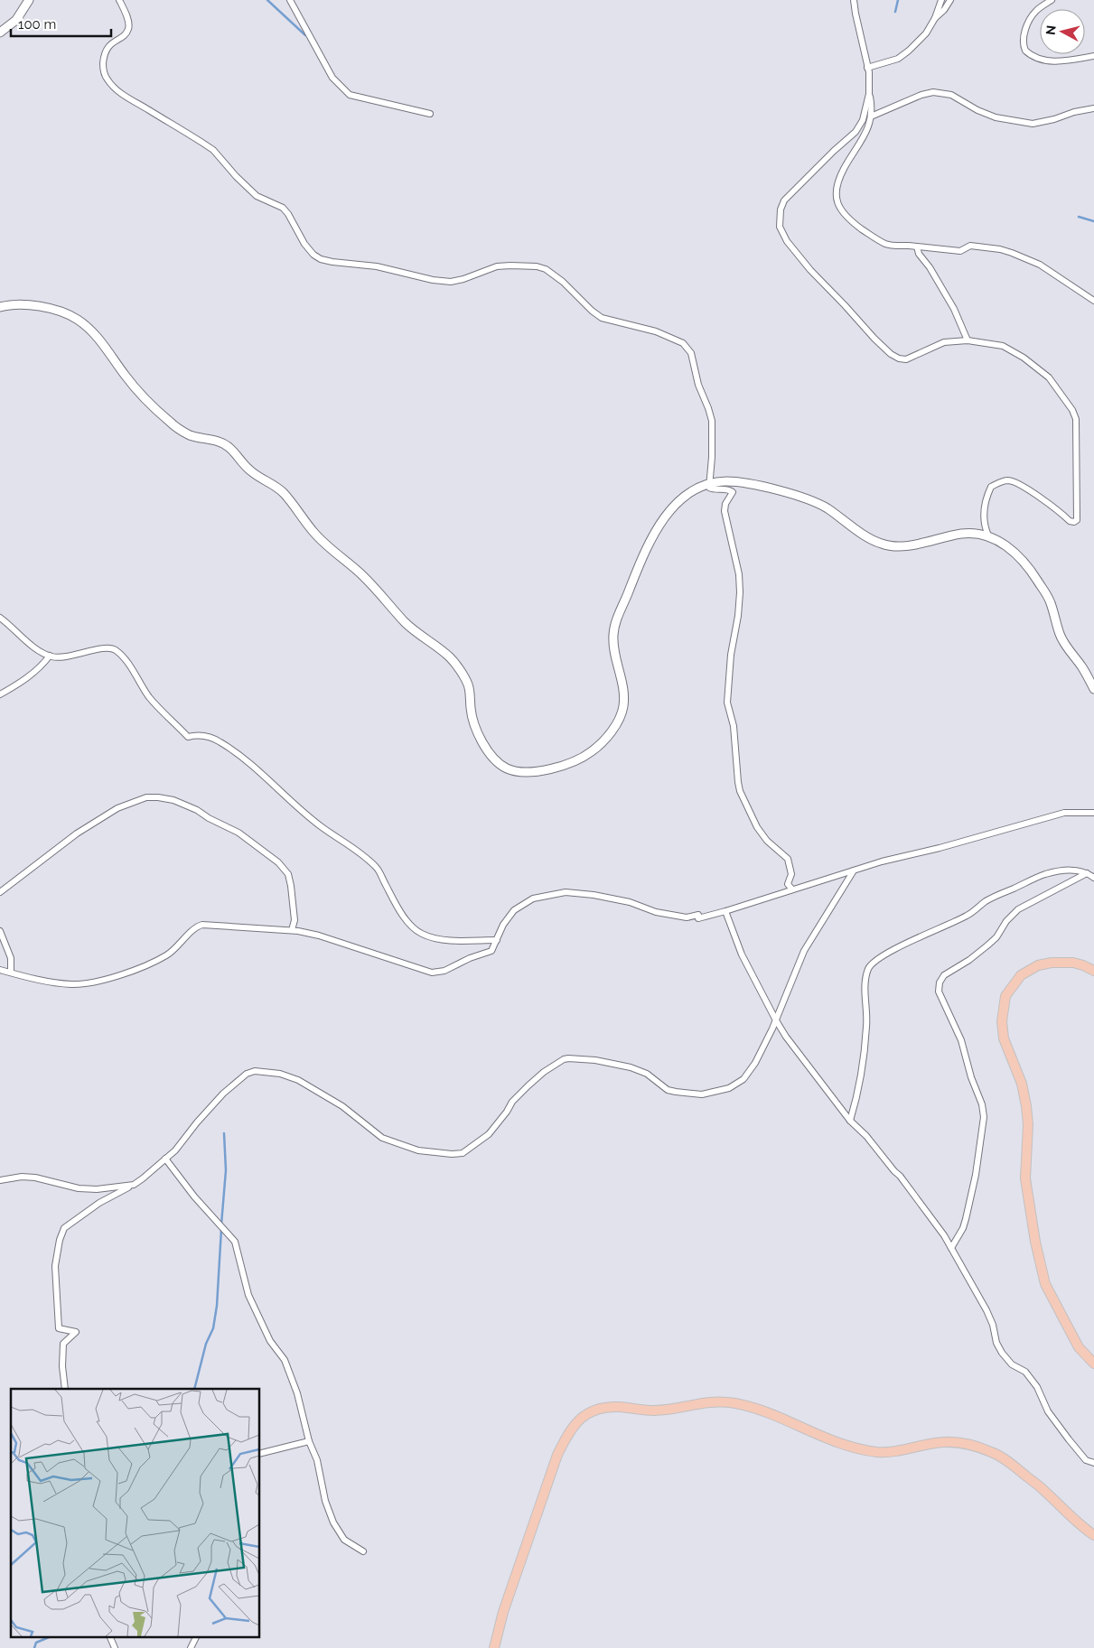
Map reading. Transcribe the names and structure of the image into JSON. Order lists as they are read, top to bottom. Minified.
{"scale_bar":"100 m","north":"left"}
